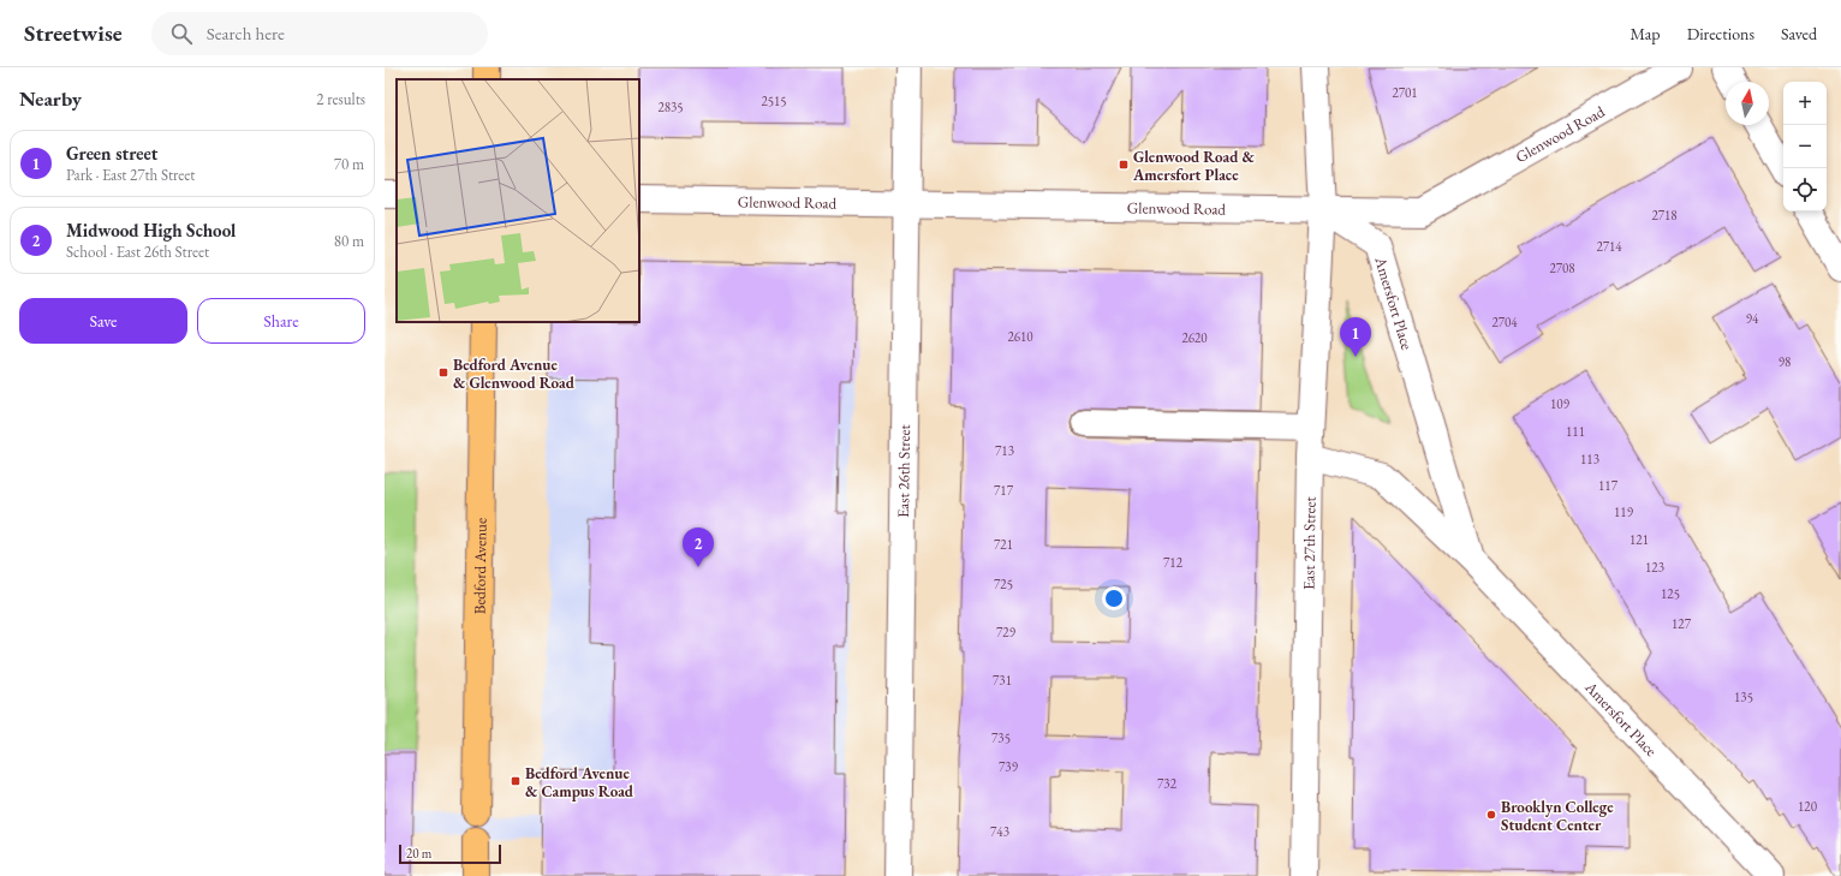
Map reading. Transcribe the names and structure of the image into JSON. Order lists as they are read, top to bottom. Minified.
{"streets":{"main road":["Bedford Avenue"],"street":["Glenwood Road","Amersfort Place","East 26th Street","East 27th Street"]},"crossings":[["Glenwood Road","Amersfort Place"],["Glenwood Road","East 26th Street"],["Glenwood Road","East 27th Street"],["Amersfort Place","East 27th Street"]],"places":{"transit":["Glenwood Road & Amersfort Place","Bedford Avenue & Glenwood Road","Bedford Avenue & Campus Road"],"other":["Brooklyn College Student Center"]},"house_numbers":["2701","2515","2835","2718","2714","2708","94","2704","2610","2620","98","109","111","713","113","117","717","119","121","721","712","123","725","125","127","729","731","135","735","739","732","120","743"],"scale_bar":"20 m","north":"top","page":{"header":"Streetwise","search":"Search here","nav":["Map","Directions","Saved"],"heading":["Nearby","2 results"],"map_buttons":["+","−"],"list":[{"mark":"1","name":"Green street","note":"Park · East 27th Street","value":"70 m"},{"mark":"2","name":"Midwood High School","note":"School · East 26th Street","value":"80 m"}],"buttons":["Save","Share"],"pins":["1","2"],"scale":"20 m"}}
